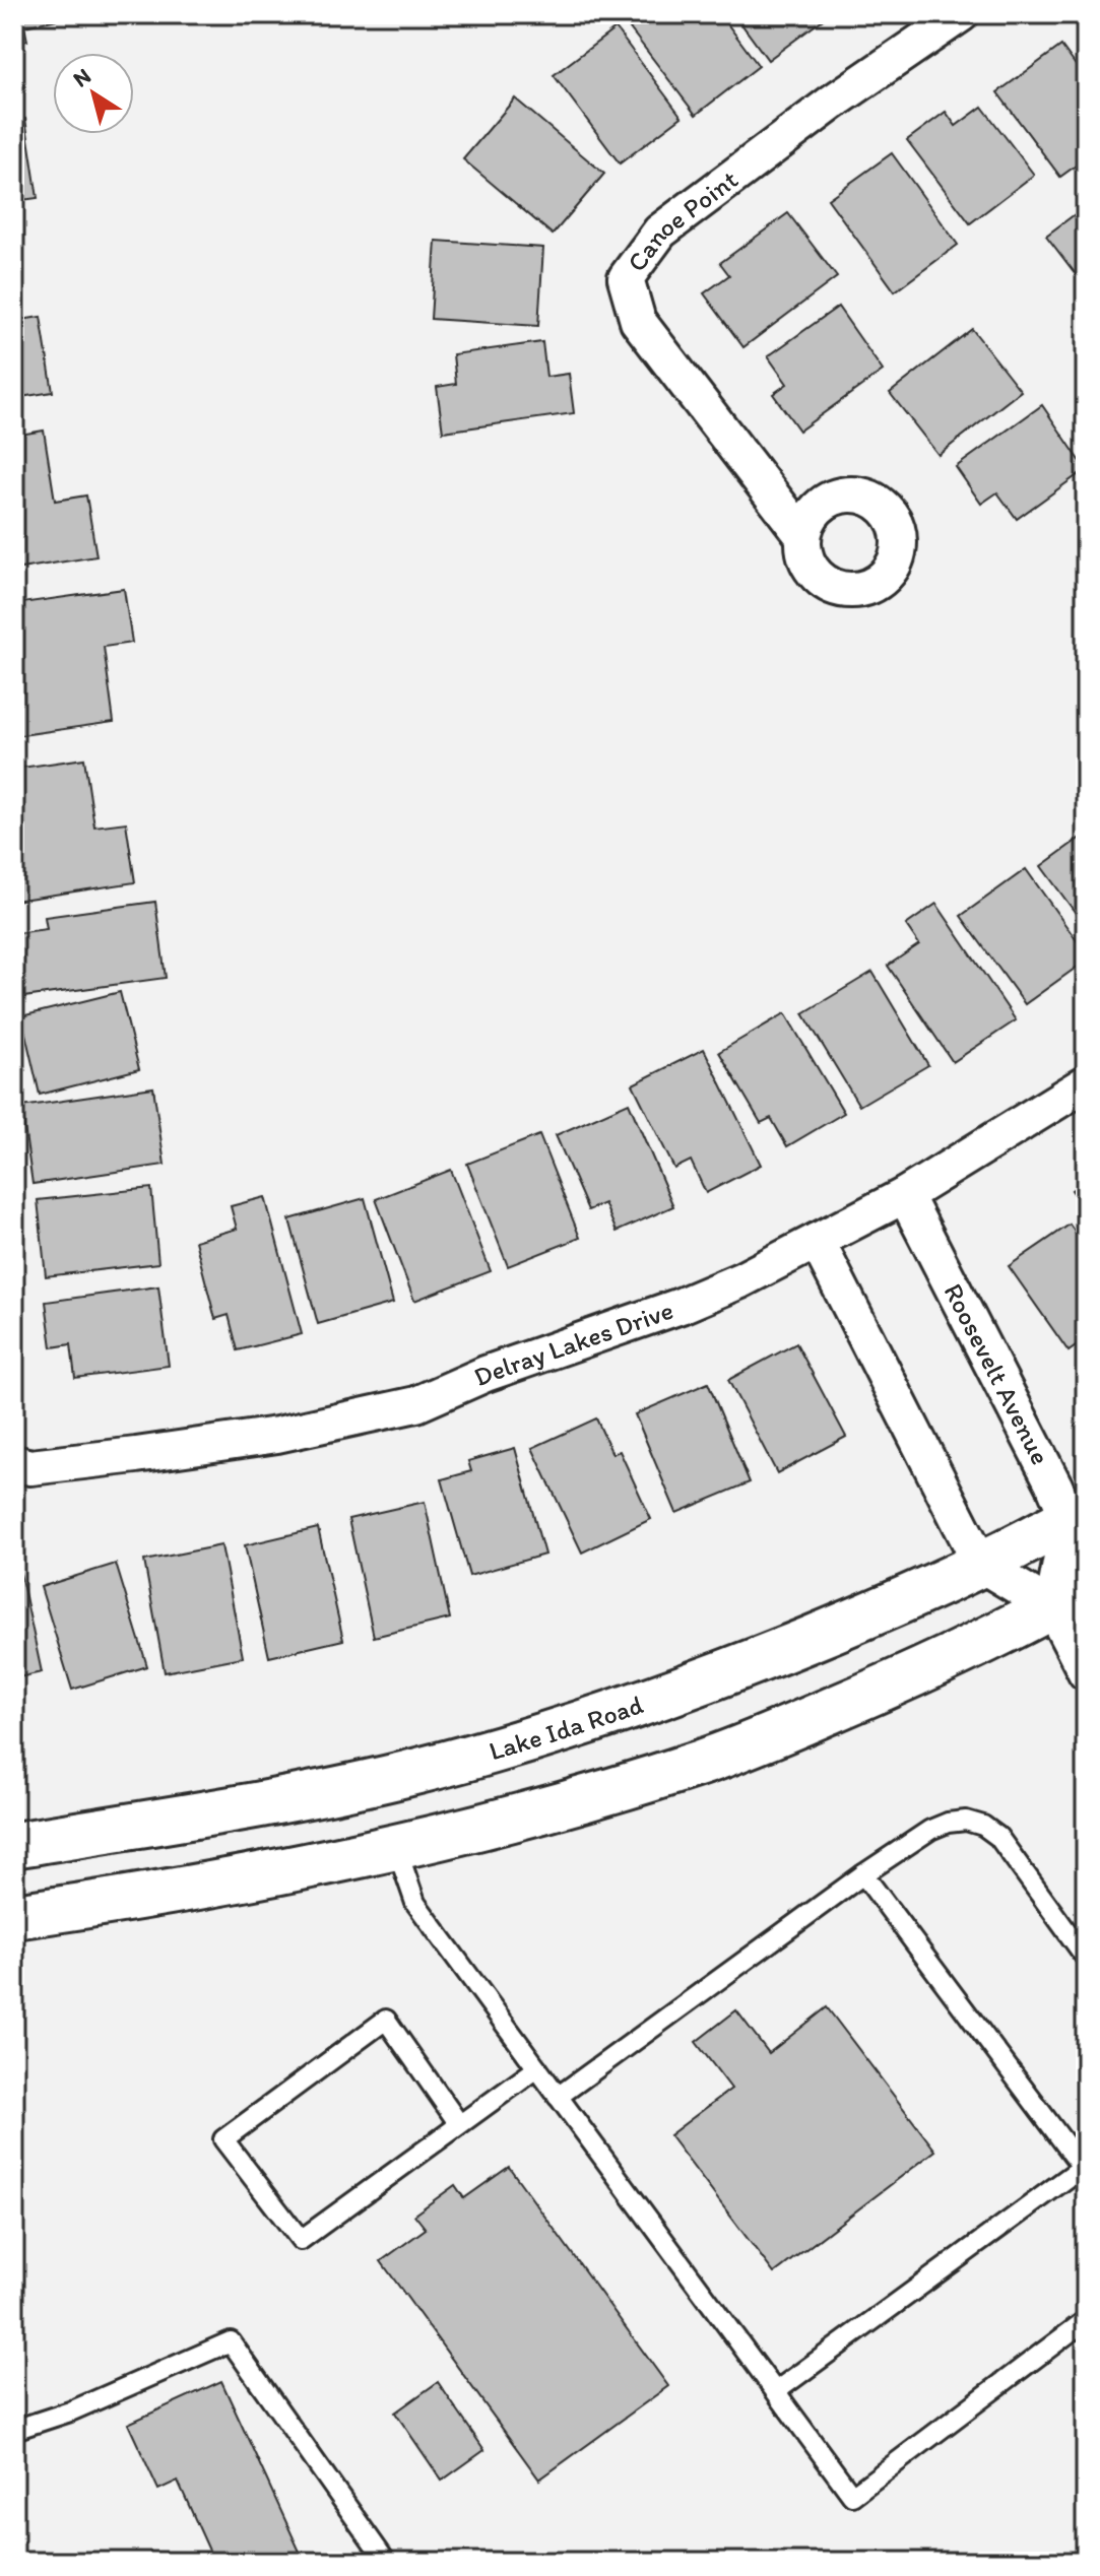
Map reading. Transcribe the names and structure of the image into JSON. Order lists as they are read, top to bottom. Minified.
{"streets":{"street":["Canoe Point","Delray Lakes Drive","Roosevelt Avenue","Lake Ida Road"]},"crossings":[["Delray Lakes Drive","Roosevelt Avenue"],["Roosevelt Avenue","Lake Ida Road"]],"north":"top left"}
